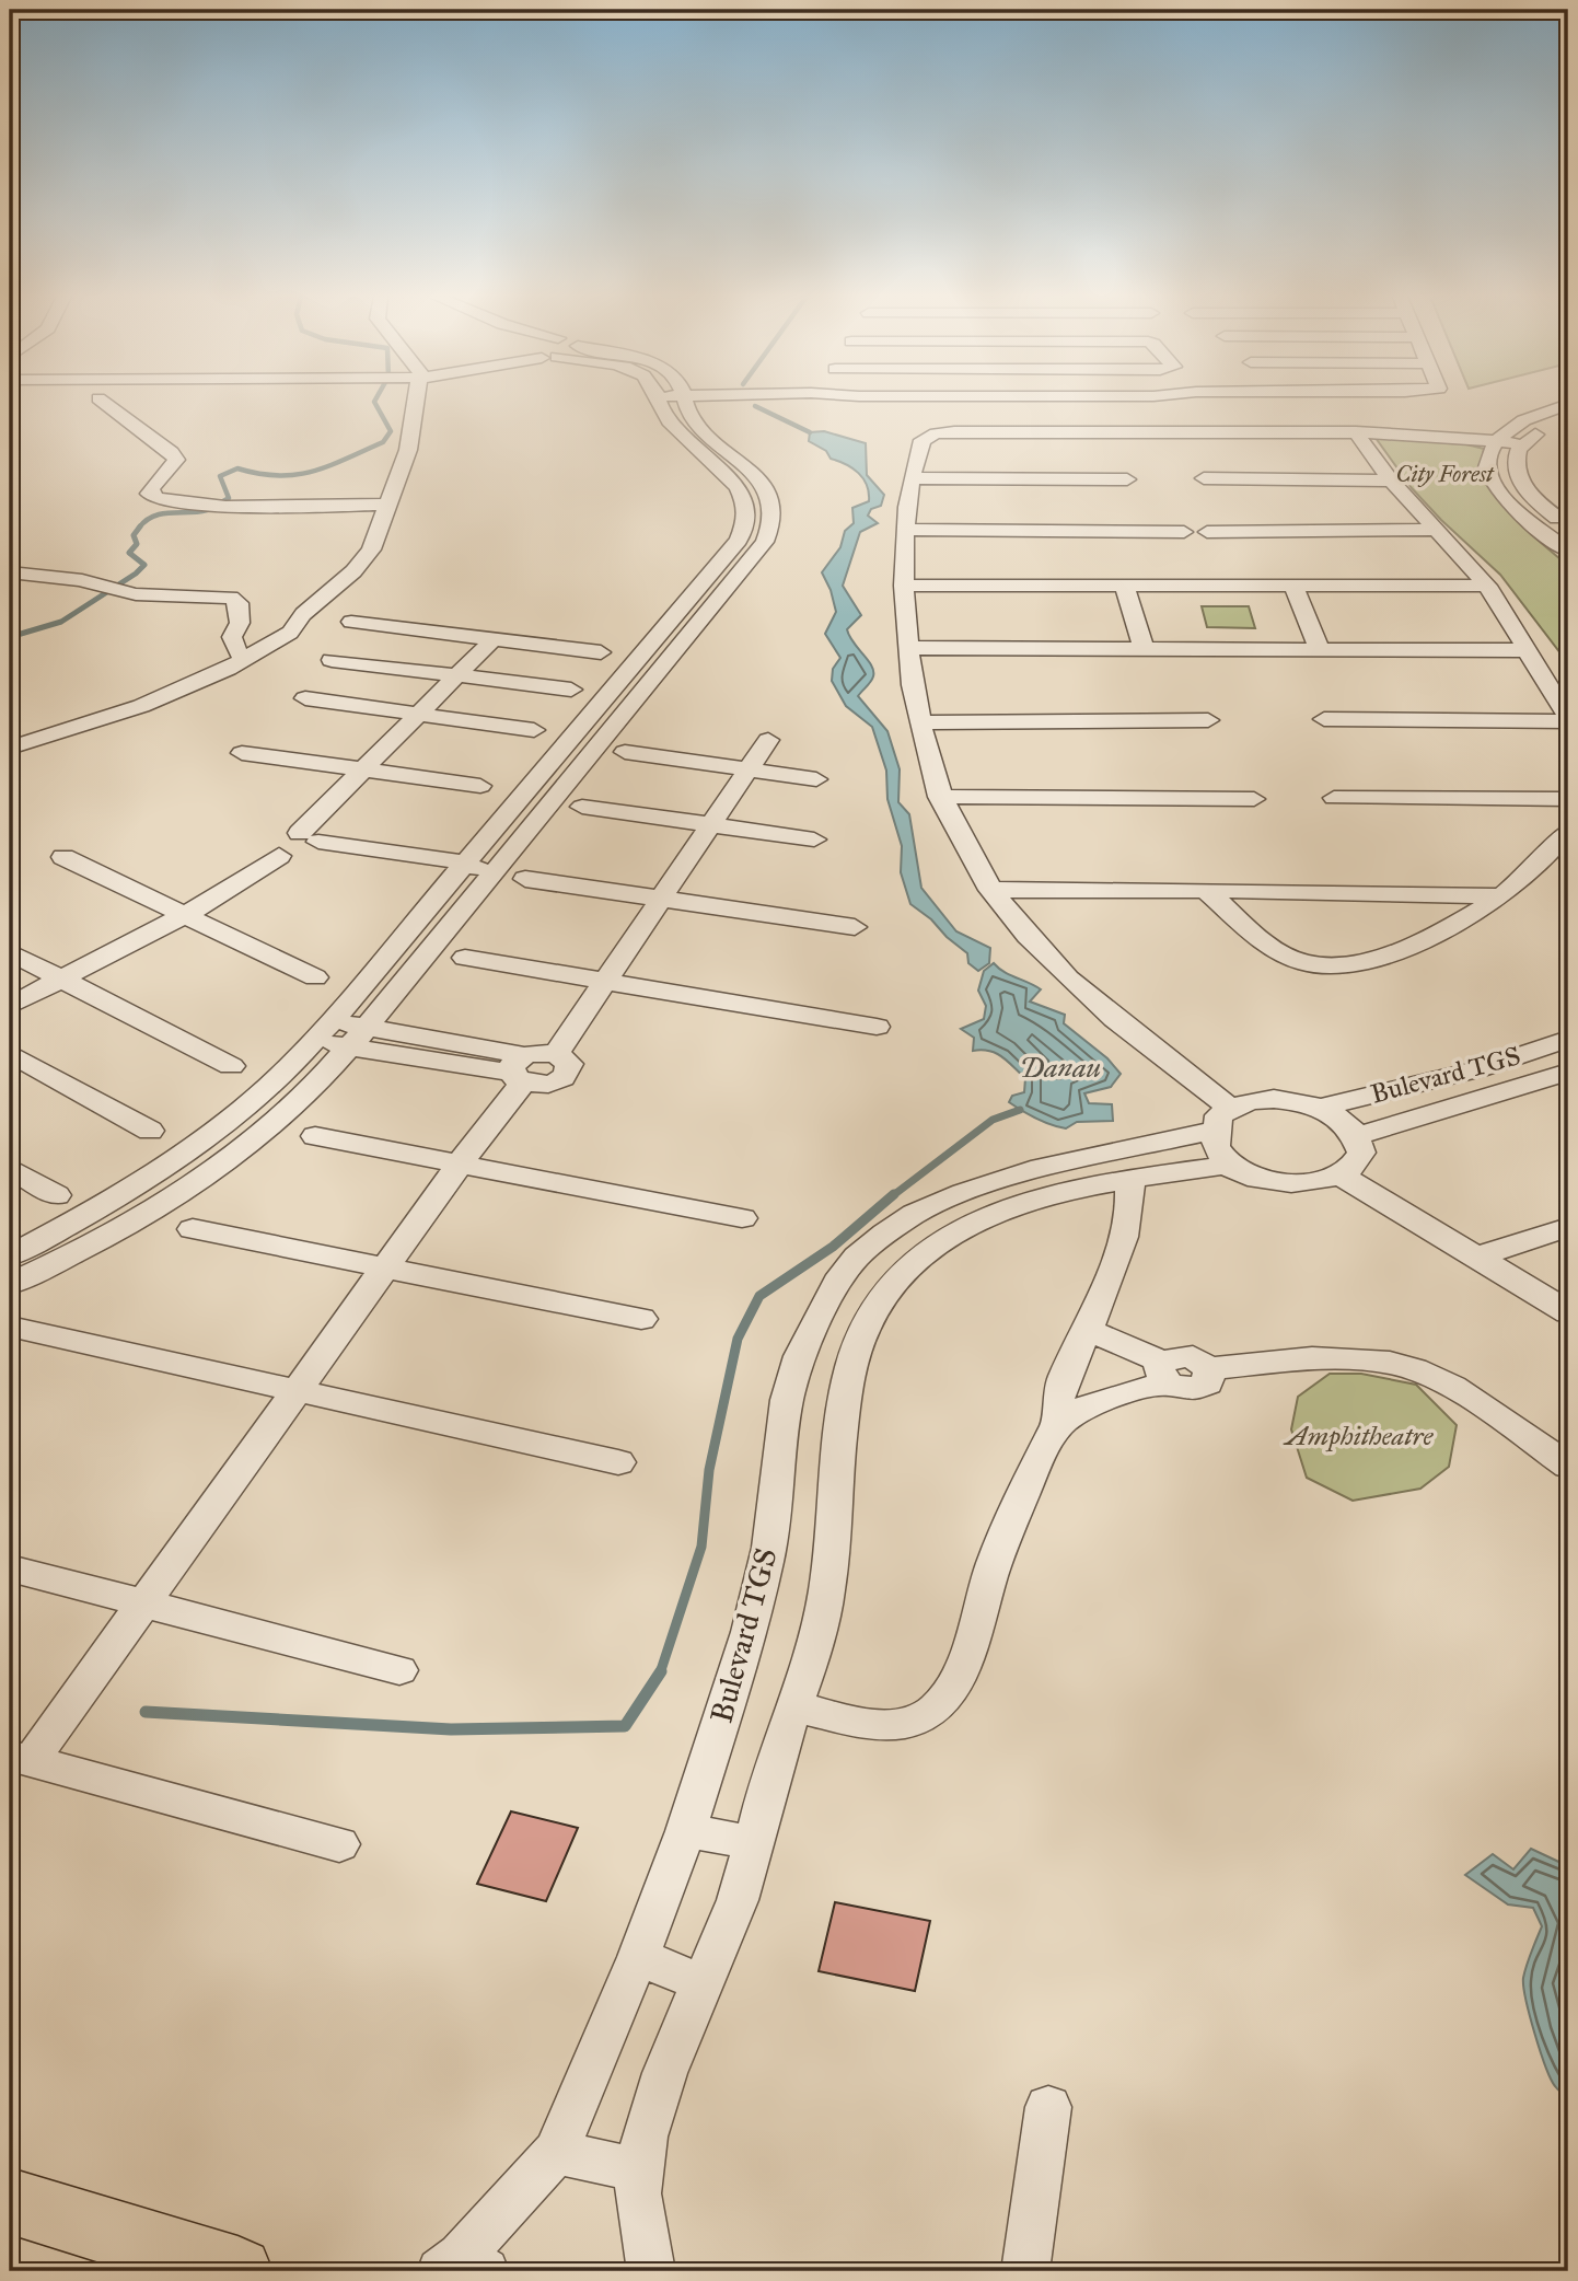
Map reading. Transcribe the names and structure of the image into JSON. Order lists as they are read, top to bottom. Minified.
{"streets":{"street":["Bulevard TGS"]},"water":["Danau"],"parks":["City Forest","Amphitheatre"]}
